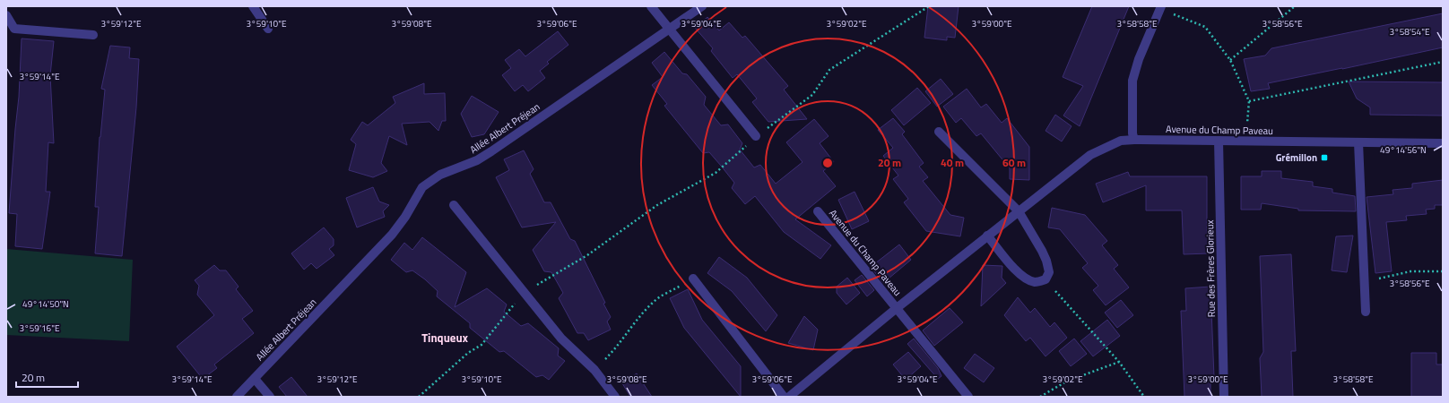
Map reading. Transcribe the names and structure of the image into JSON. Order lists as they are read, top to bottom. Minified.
{"streets":{"street":["Allée Albert Préjean","Avenue du Champ Paveau","Rue des Frères Glorieux"]},"crossings":[["Avenue du Champ Paveau","Rue des Frères Glorieux"]],"districts":["Tinqueux"],"places":{"transit":["Grémillon"]},"scale_bar":"20 m","coordinates":["3°59'12\"E","3°59'08\"E","3°59'06\"E","3°59'04\"E","3°59'02\"E","3°59'00\"E","3°59'10\"E","3°58'58\"E","3°58'56\"E","3°58'54\"E","3°59'14\"E","49°14'56\"N","49°14'50\"N","3°59'16\"E"],"rings":["20 m","40 m","60 m"]}
